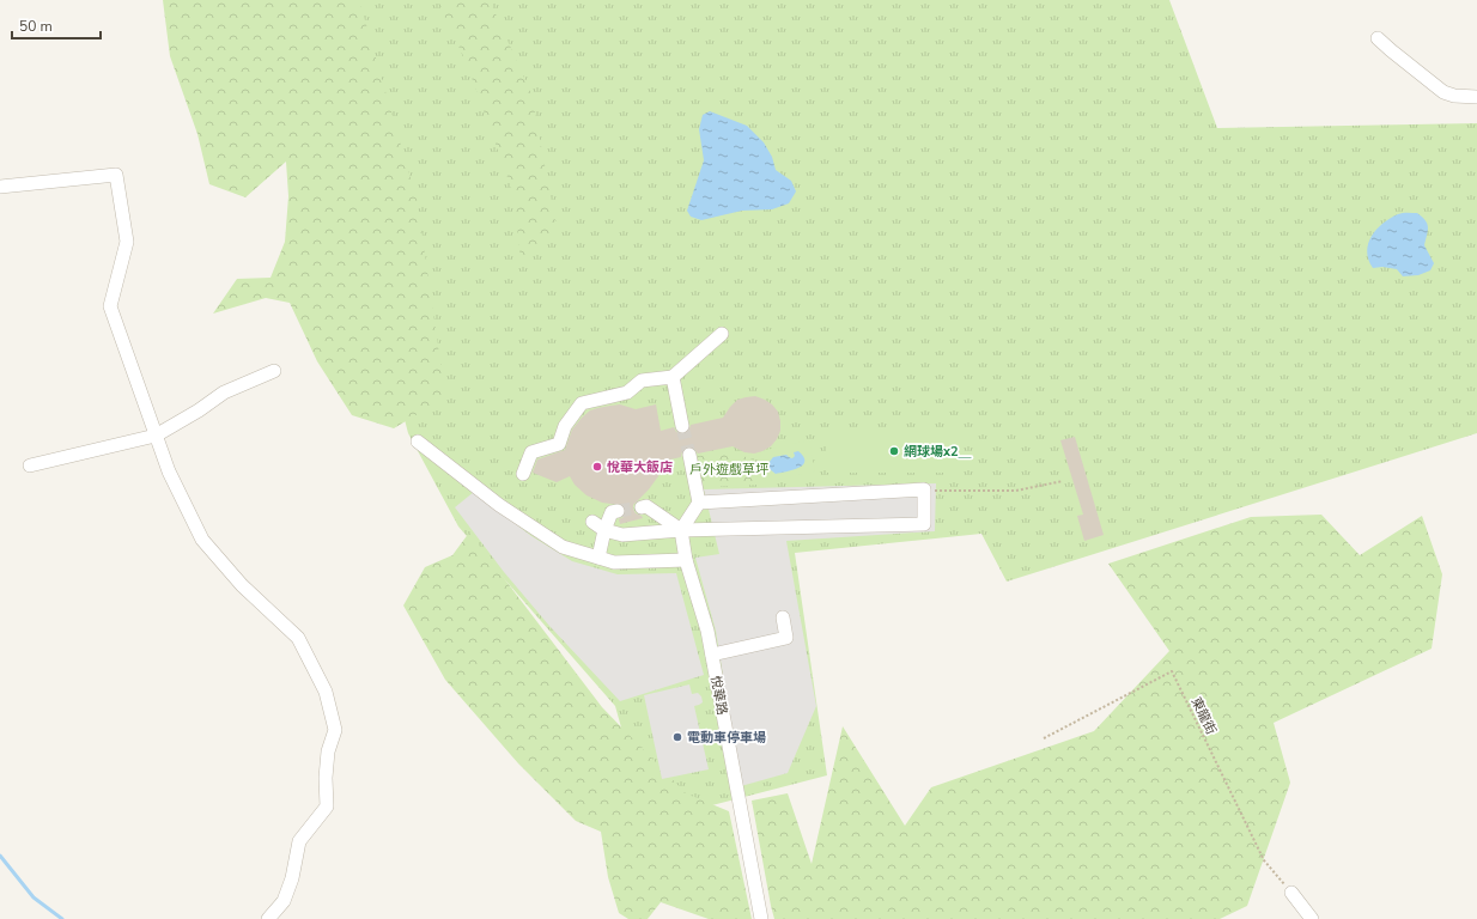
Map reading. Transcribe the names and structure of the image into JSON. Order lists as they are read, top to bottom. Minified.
{"streets":{"street":["悅華路"],"path":["東龍街"]},"parks":["戶外遊戲草坪"],"places":["網球場x2＿","悅華大飯店","電動車停車場"],"scale_bar":"50 m"}
